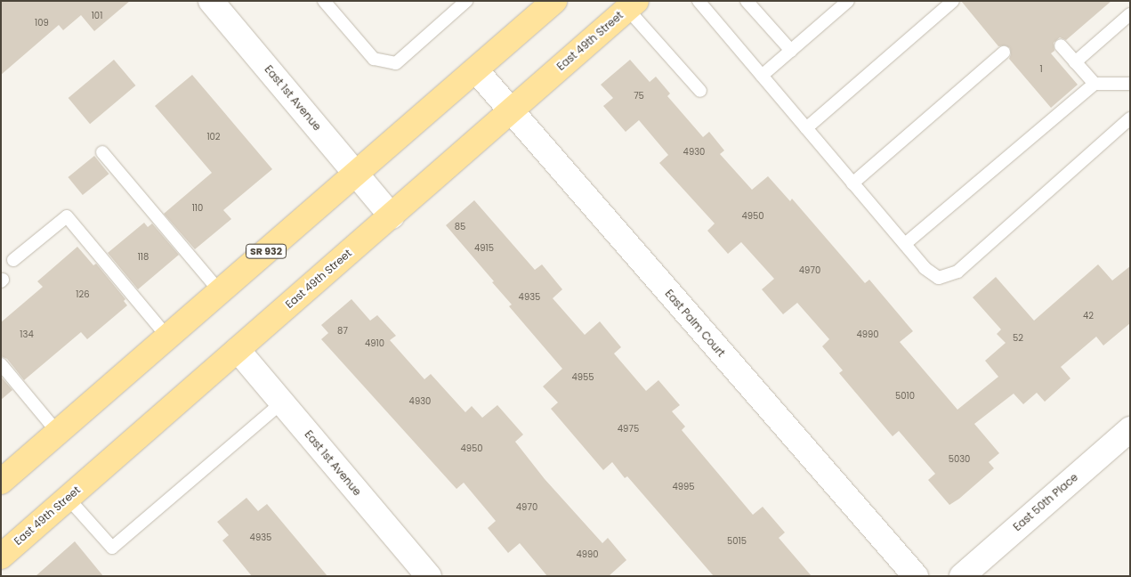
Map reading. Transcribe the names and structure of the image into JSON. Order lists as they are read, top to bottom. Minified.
{"streets":{"main road":["East 49th Street","SR 932"],"street":["East 1st Avenue","East Palm Court","East 50th Place"]},"crossings":[["East 49th Street","East 1st Avenue"],["East 49th Street","East Palm Court"],["East 1st Avenue","SR 932"],["SR 932","East Palm Court"]],"house_numbers":["101","109","1","75","102","4930","110","4950","85","4915","118","4970","126","4935","42","87","134","4990","52","4910","4955","5010","4930","4975","4950","5030","4995","4970","4935","5015","4990"]}
